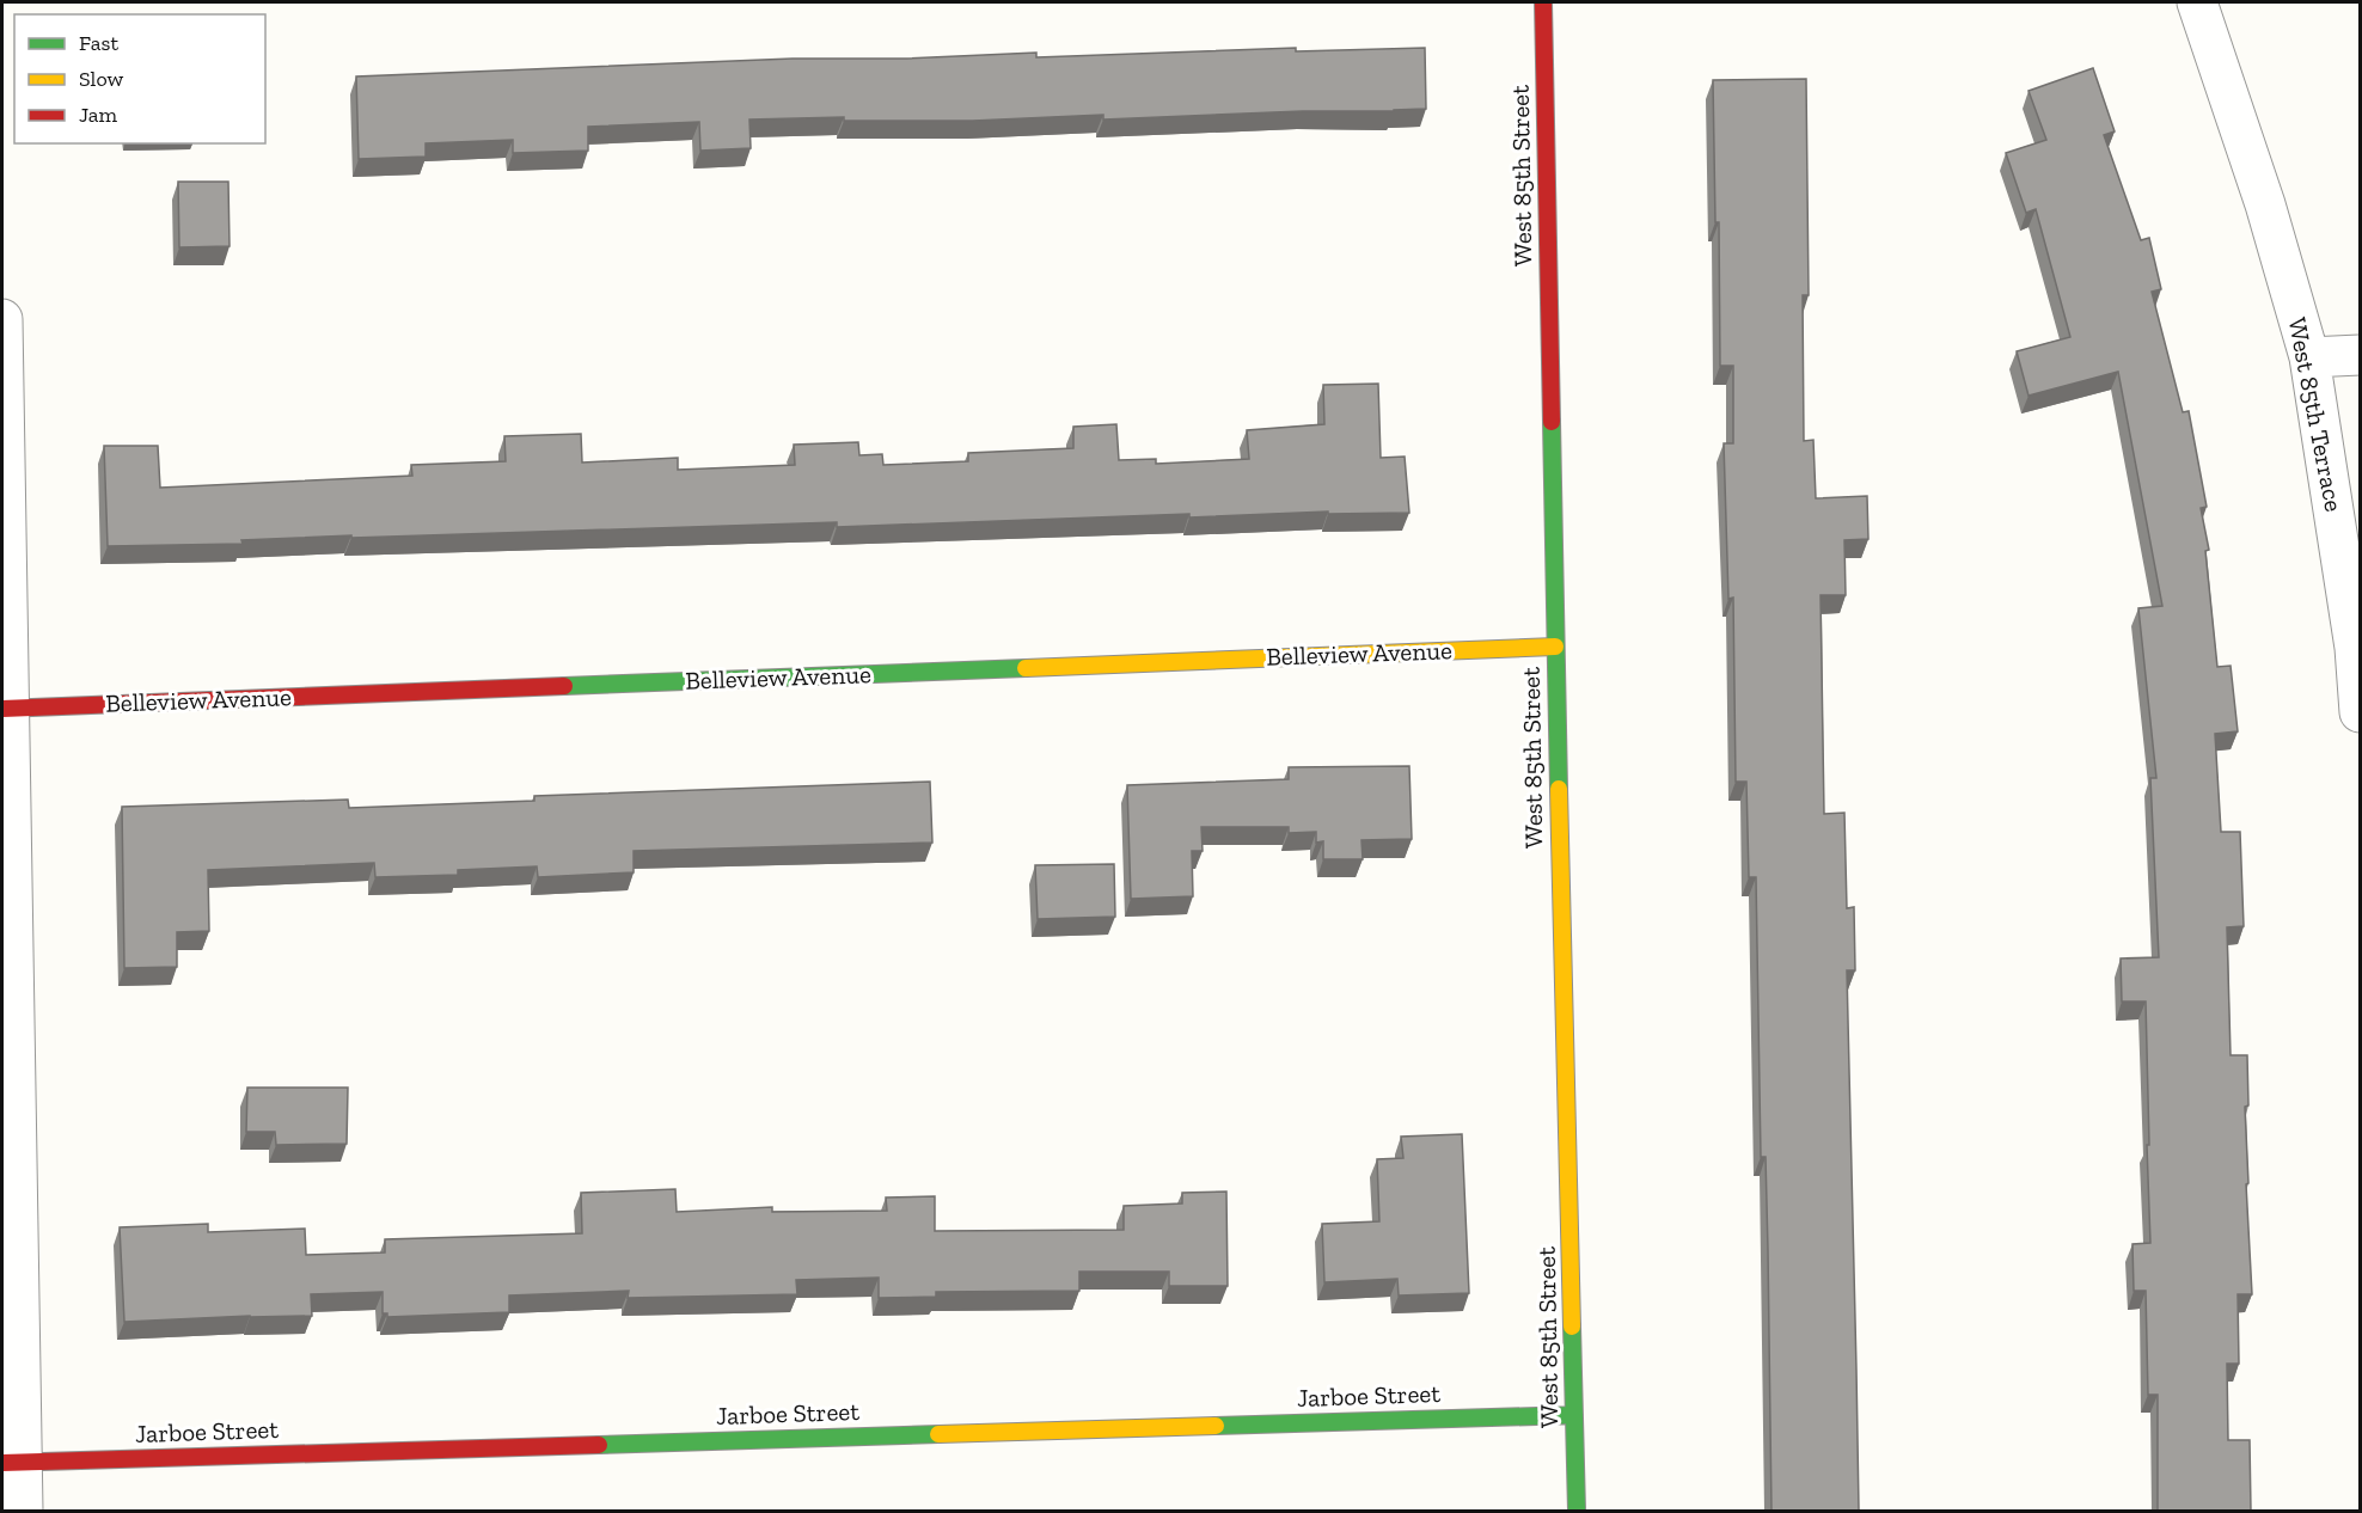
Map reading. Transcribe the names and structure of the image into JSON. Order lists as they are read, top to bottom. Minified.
{"streets":{"street":["West 85th Street","West 85th Terrace","Belleview Avenue","Jarboe Street"]},"crossings":[["West 85th Street","Belleview Avenue"],["West 85th Street","Jarboe Street"]],"legend":["Fast","Slow","Jam"]}
